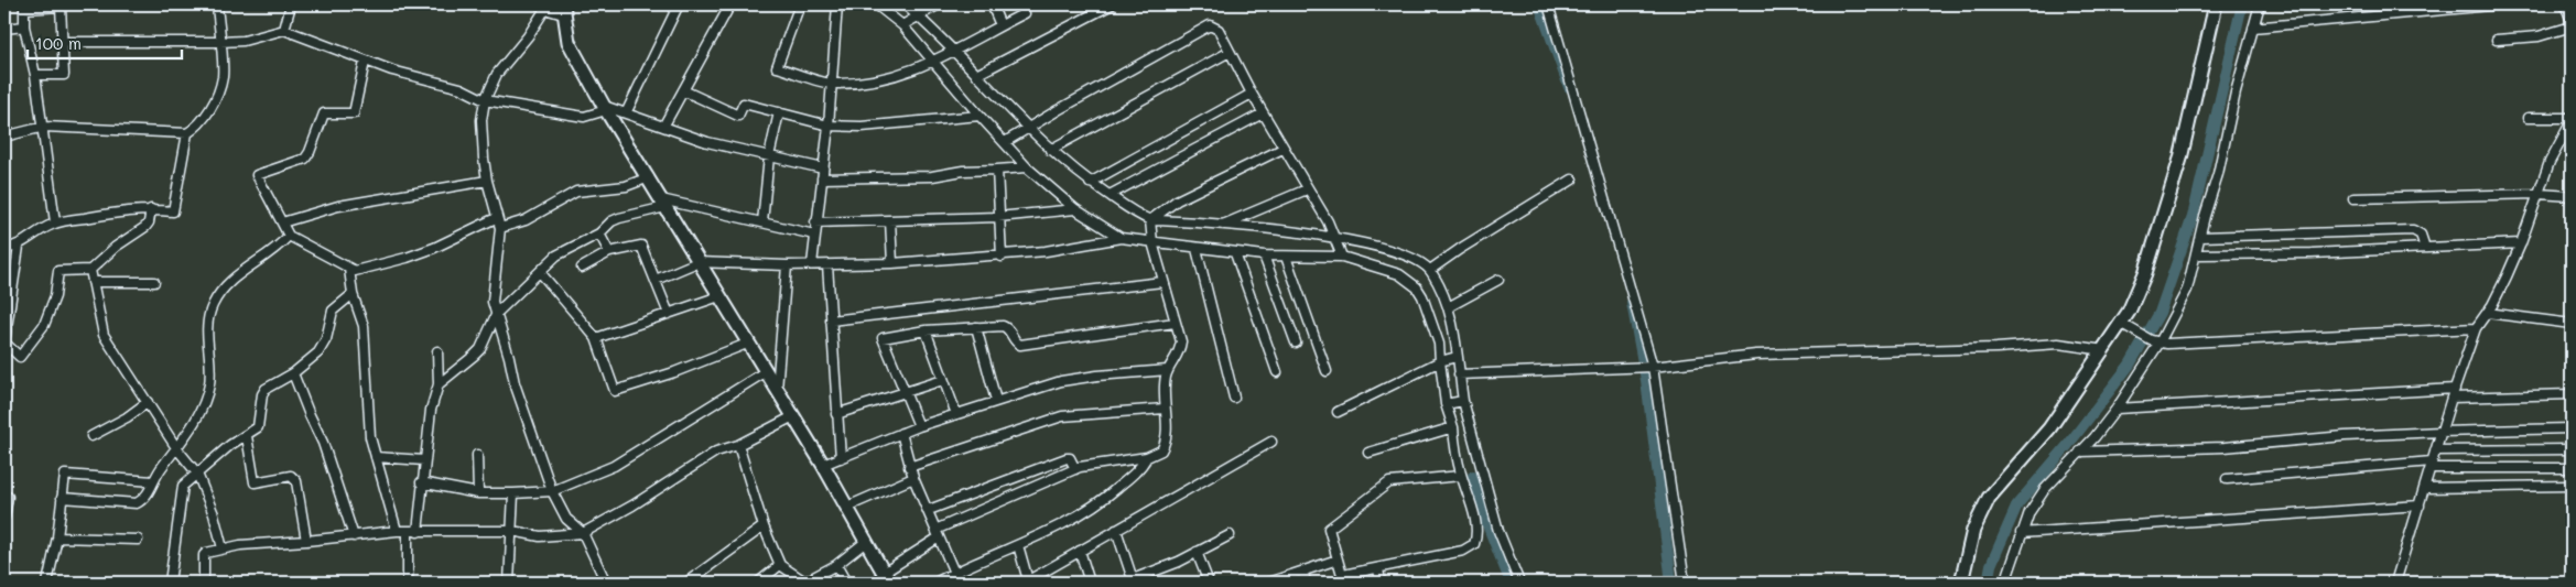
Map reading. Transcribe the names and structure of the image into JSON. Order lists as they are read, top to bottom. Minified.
{"scale_bar":"100 m"}
